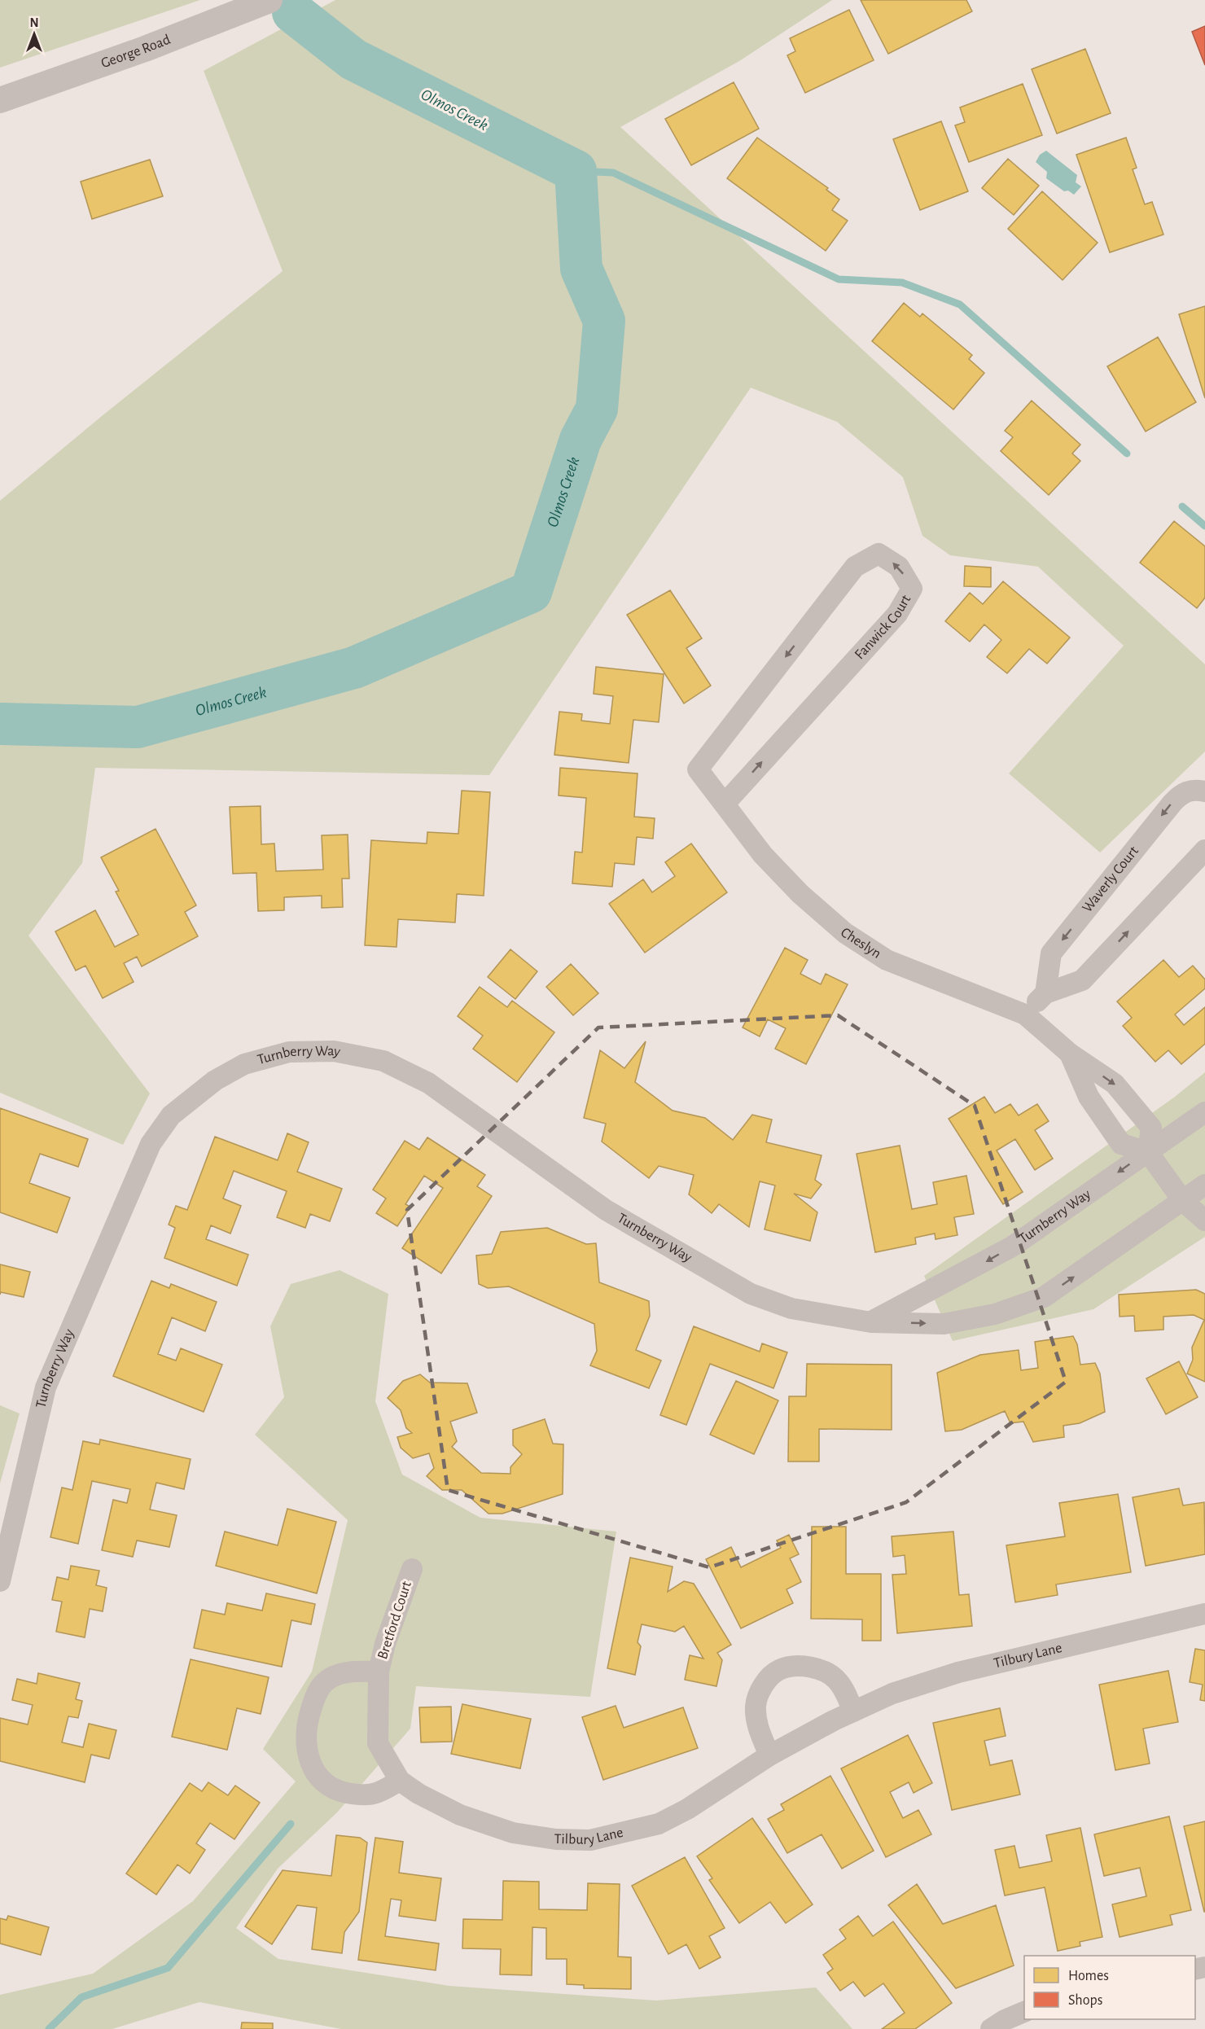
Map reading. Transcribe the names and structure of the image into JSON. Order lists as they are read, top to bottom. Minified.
{"streets":{"street":["George Road","Fanwick Court","Waverly Court","Cheslyn","Turnberry Way","Bretford Court","Tilbury Lane"]},"crossings":[["Fanwick Court","Cheslyn"],["Cheslyn","Turnberry Way"],["Bretford Court","Tilbury Lane"]],"water":["Olmos Creek"],"legend":["Homes","Shops"],"north":"top"}
